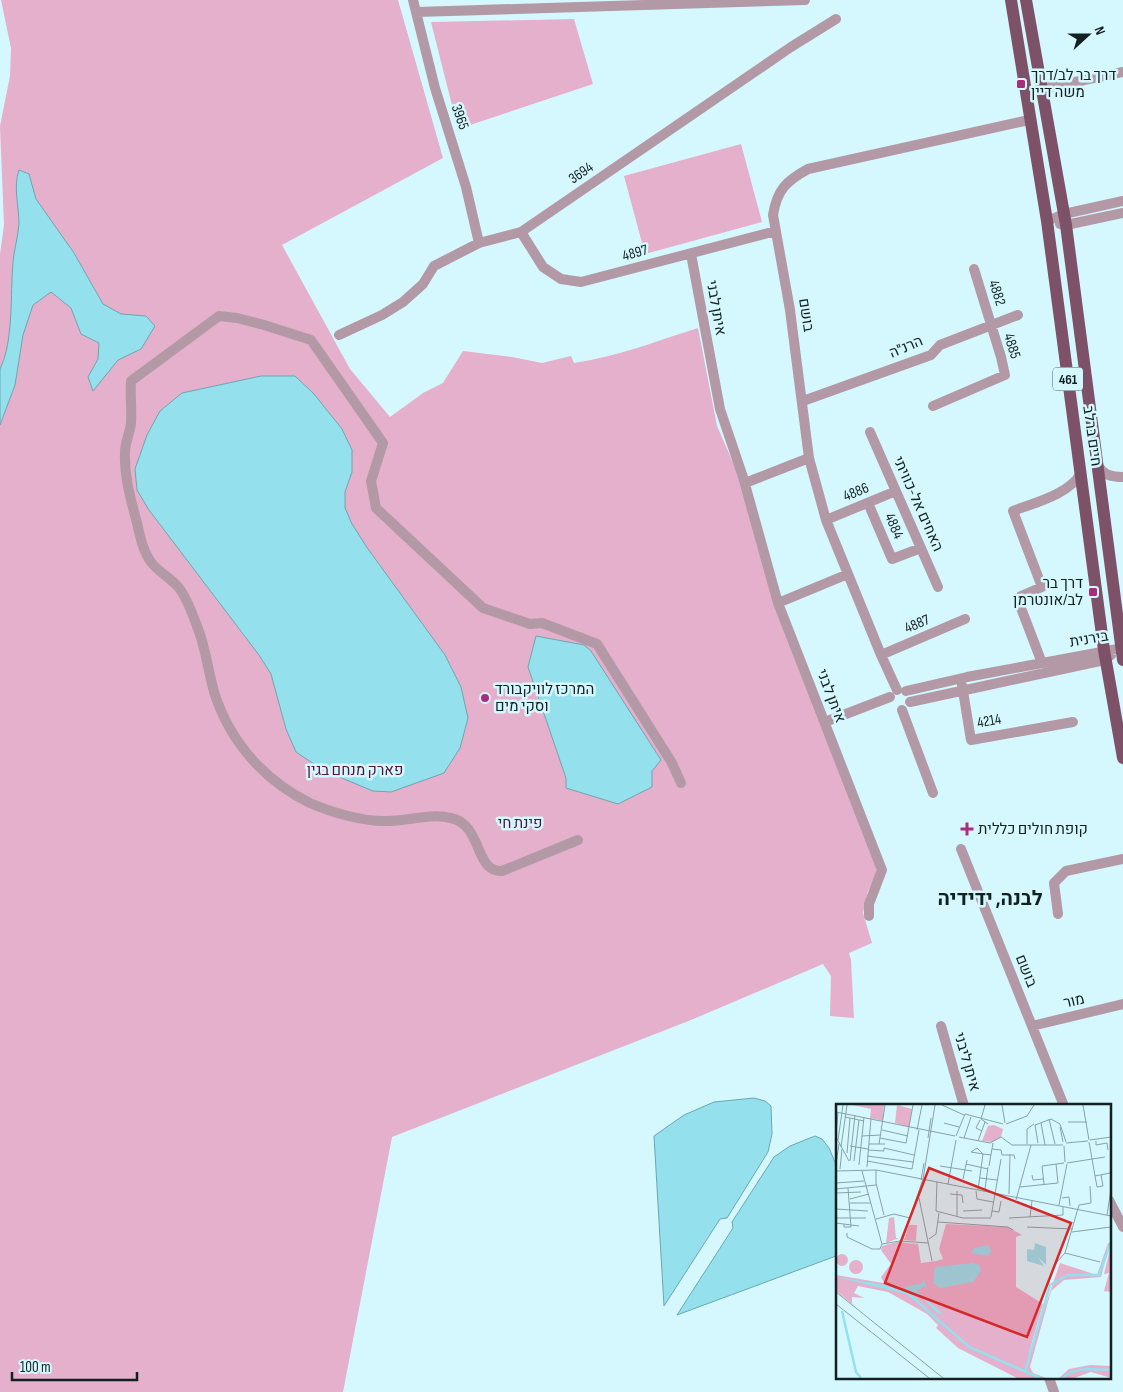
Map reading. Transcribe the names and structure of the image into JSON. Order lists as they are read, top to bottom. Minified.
{"streets":{"main road":["461","חיים ברלב"],"street":["3965","3694","4897","4882","איתן לבני","בושם","4885","הרנ\"ה","4886","האחים אל-כוויתי","4884","4887","בירנית","4214","מור","איתן ליבני"]},"crossings":[["3965","3694"],["3694","4897"],["4897","איתן לבני"],["4897","בושם"],["4882","4885"],["4882","הרנ\"ה"],["איתן לבני","בירנית"],["בושם","הרנ\"ה"],["בושם","חיים ברלב"],["בושם","4886"],["בושם","4887"],["בושם","בירנית"],["בושם","מור"],["4885","הרנ\"ה"],["חיים ברלב","בירנית"],["4886","האחים אל-כוויתי"],["4886","4884"],["האחים אל-כוויתי","4884"],["בירנית","4214"]],"districts":["לבנה, ידידיה"],"parks":["פארק מנחם בגין","פינת חי"],"places":{"transit":["דרך בר לב/דרך משה דיין","דרך בר לב/אונטרמן"],"other":["המרכז לוויקבורד וסקי מים"],"health":["קופת חולים כללית"]},"scale_bar":"100 m","north":"right"}
